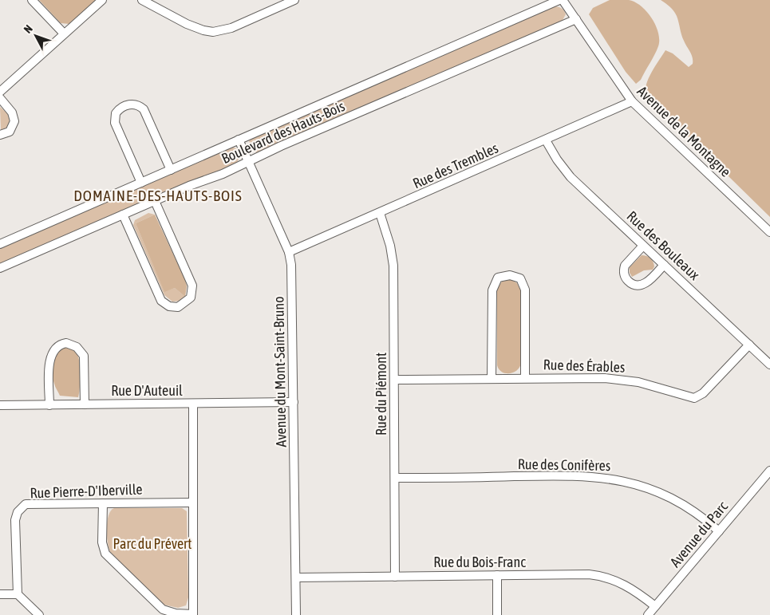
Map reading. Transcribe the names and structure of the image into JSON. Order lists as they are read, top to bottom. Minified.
{"streets":{"street":["Avenue de la Montagne","Boulevard des Hauts-Bois","Rue des Trembles","Rue des Bouleaux","Rue des Érables","Avenue du Mont-Saint-Bruno","Rue D'Auteuil","Rue du Piémont","Rue des Conifères","Rue Pierre-D'Iberville","Avenue du Parc","Rue du Bois-Franc"]},"crossings":[["Avenue de la Montagne","Boulevard des Hauts-Bois"],["Avenue de la Montagne","Rue des Trembles"],["Boulevard des Hauts-Bois","Avenue du Mont-Saint-Bruno"],["Rue des Trembles","Rue des Bouleaux"],["Rue des Trembles","Avenue du Mont-Saint-Bruno"],["Rue des Trembles","Rue du Piémont"],["Rue des Bouleaux","Rue des Érables"],["Rue des Érables","Rue du Piémont"],["Avenue du Mont-Saint-Bruno","Rue D'Auteuil"],["Avenue du Mont-Saint-Bruno","Rue du Bois-Franc"],["Rue du Piémont","Rue des Conifères"],["Rue du Piémont","Rue du Bois-Franc"],["Rue des Conifères","Avenue du Parc"],["Avenue du Parc","Rue du Bois-Franc"]],"districts":["DOMAINE-DES-HAUTS-BOIS"],"parks":["Parc du Prévert"],"north":"top left"}
